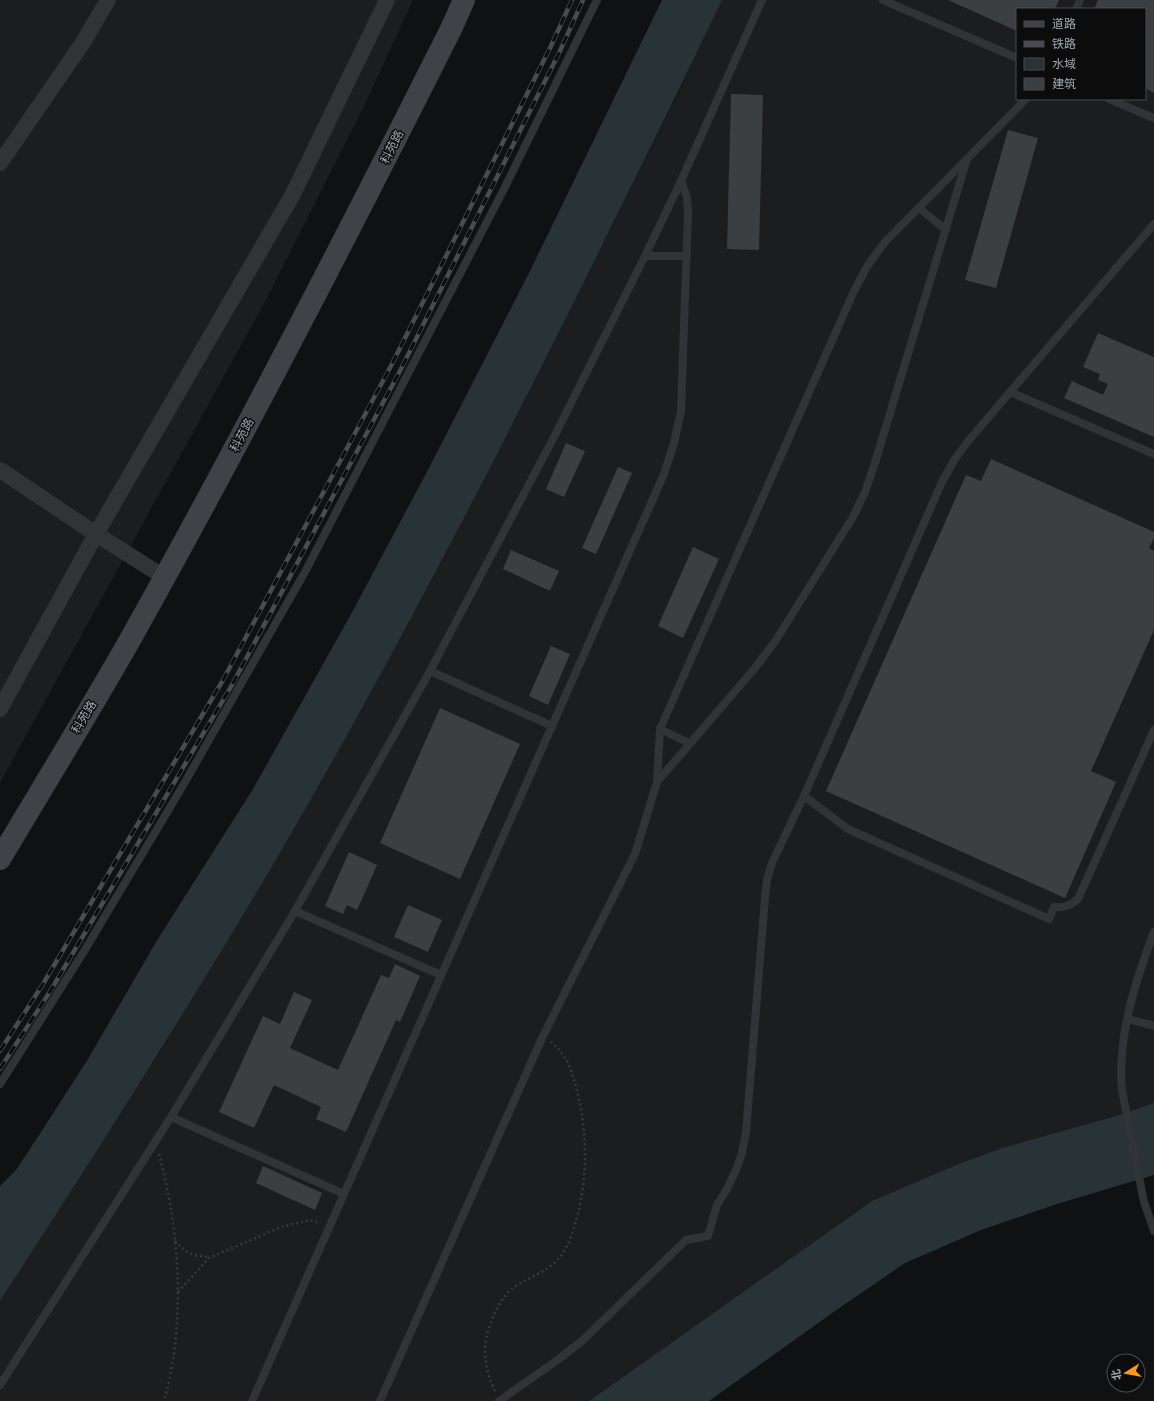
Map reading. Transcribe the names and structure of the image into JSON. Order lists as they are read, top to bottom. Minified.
{"streets":{"street":["科苑路"]},"legend":["道路","铁路","水域","建筑"],"north":"left"}
